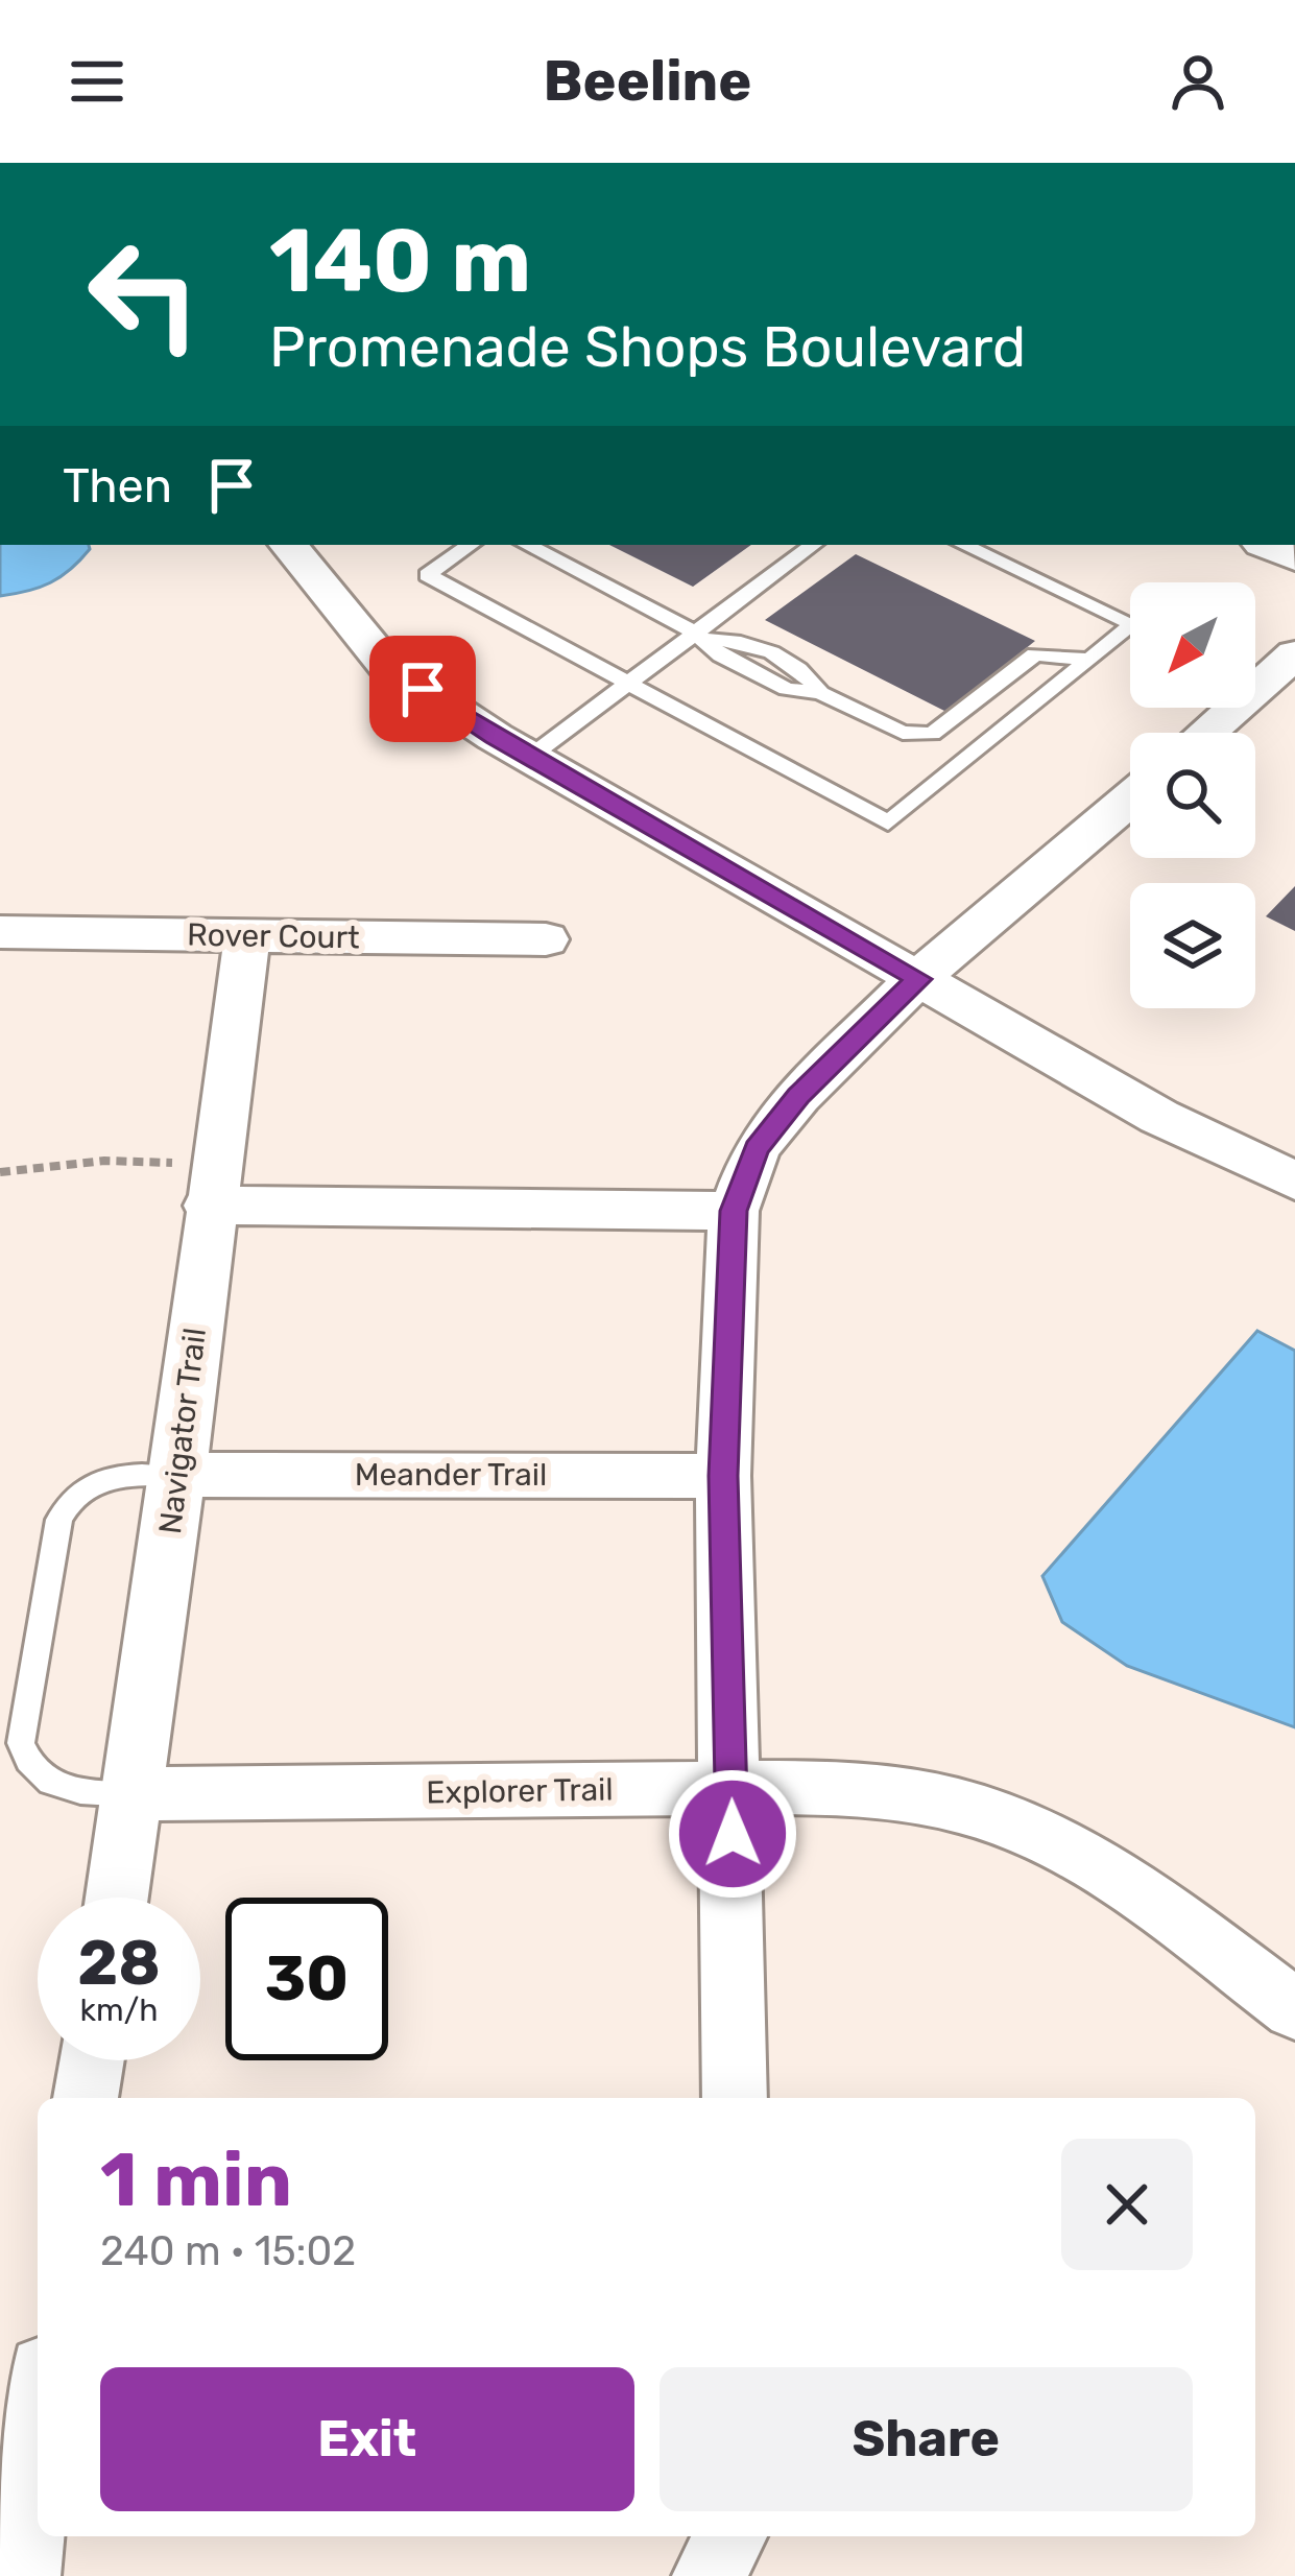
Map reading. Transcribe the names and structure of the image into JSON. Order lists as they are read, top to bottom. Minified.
{"streets":{"street":["Rover Court","Navigator Trail","Meander Trail","Explorer Trail"]},"crossings":[["Rover Court","Navigator Trail"],["Navigator Trail","Meander Trail"],["Navigator Trail","Explorer Trail"]],"north":"bottom left","page":{"header":"Beeline","turn":["140 m","Promenade Shops Boulevard"],"then":"Then","speed":"28 km/h","limit":"30","heading":["1 min","240 m · 15:02"],"buttons":["Exit","Share"]}}
